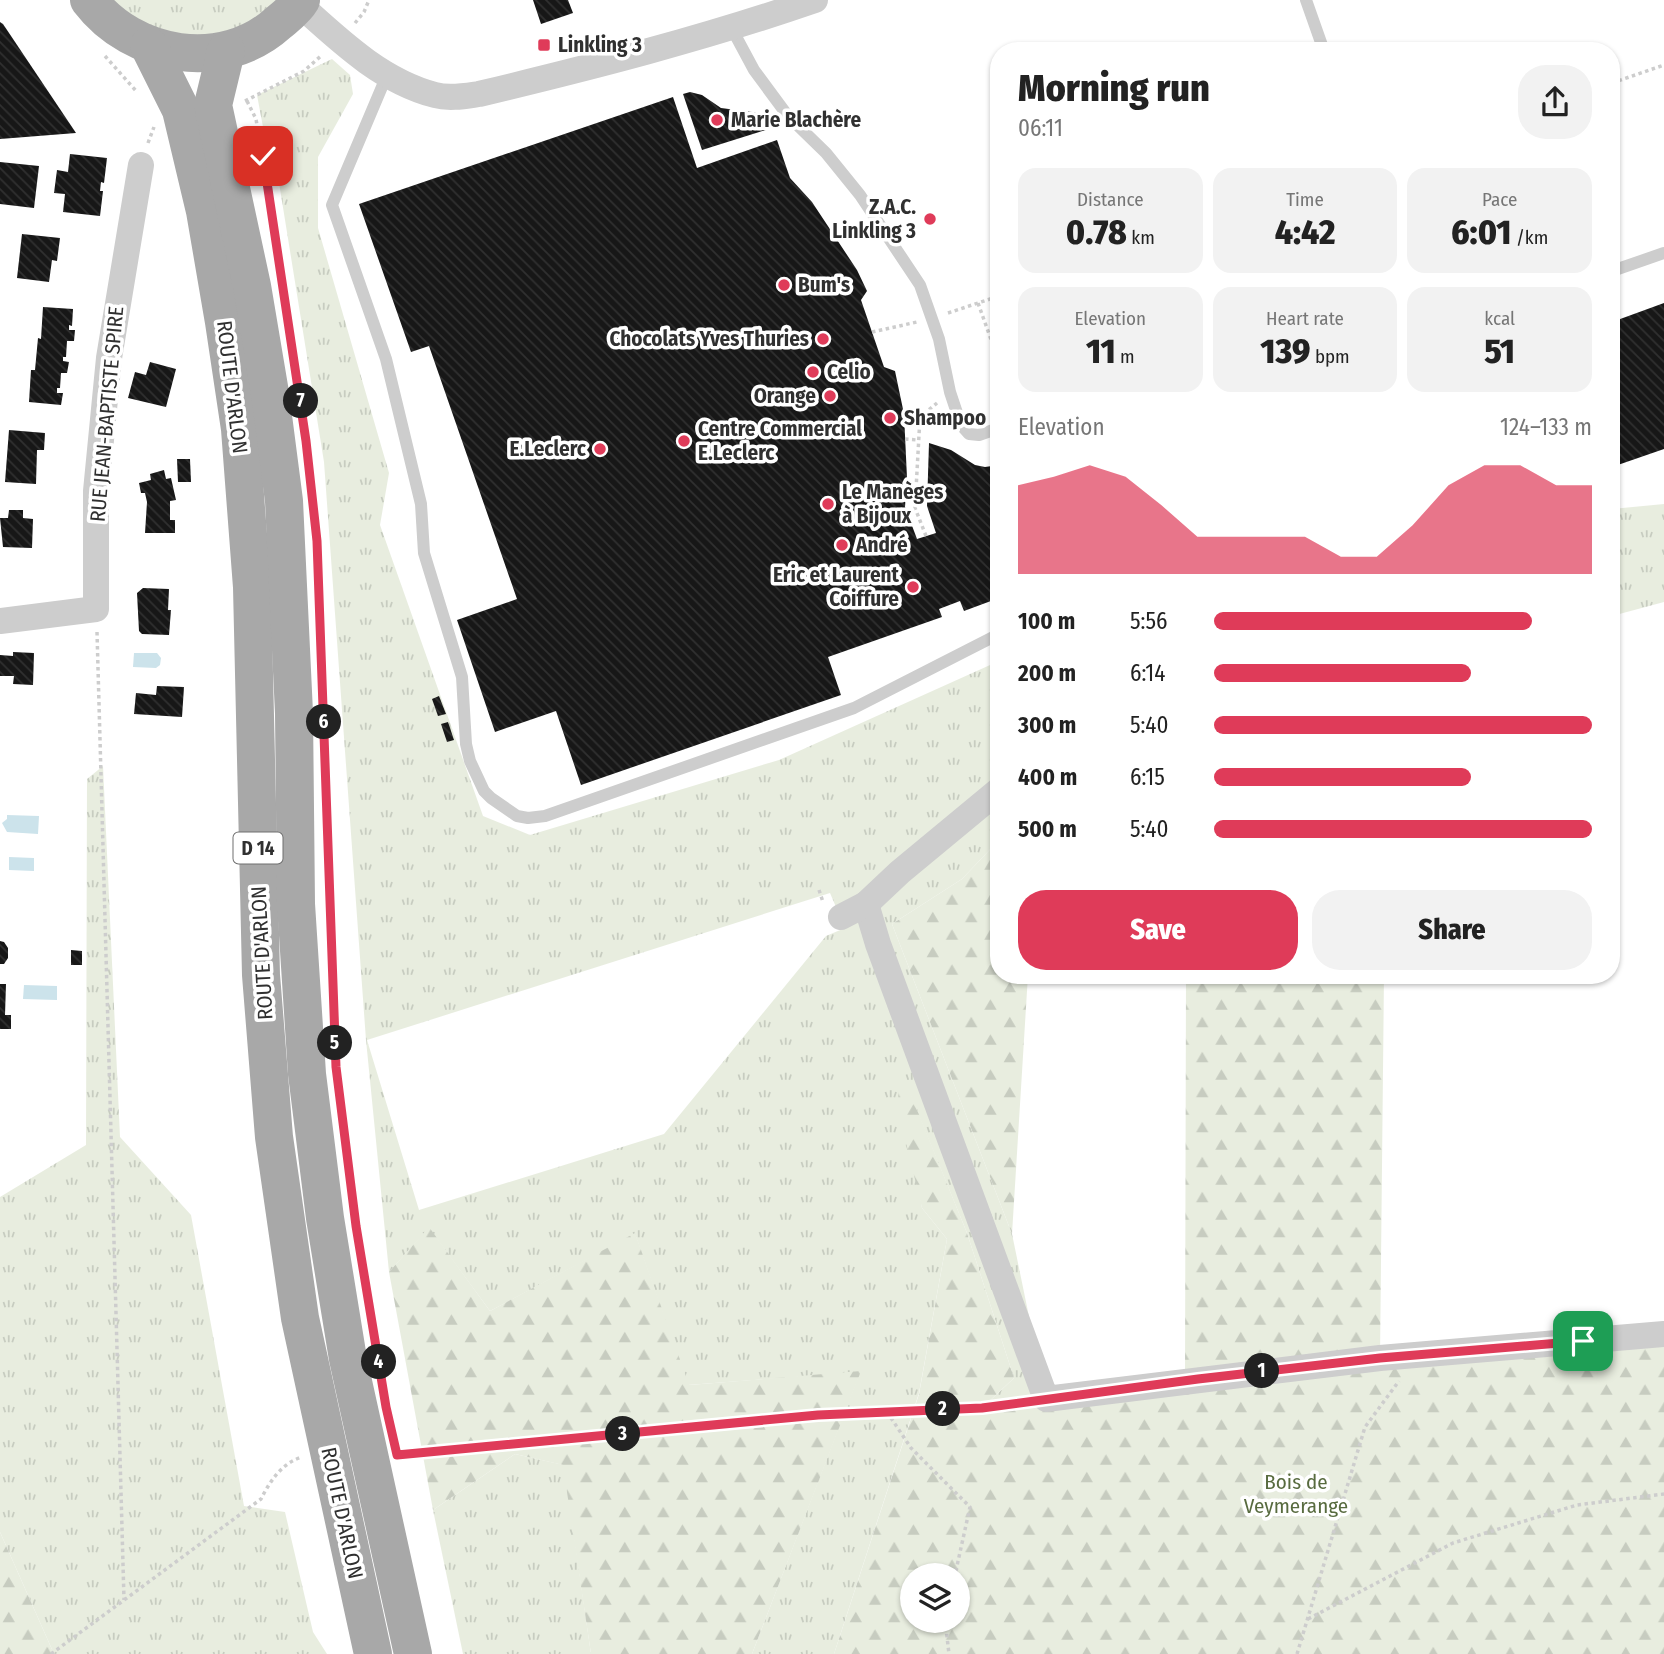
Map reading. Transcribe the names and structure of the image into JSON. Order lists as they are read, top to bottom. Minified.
{"streets":{"main road":["ROUTE D'ARLON","D 14"],"street":["RUE JEAN-BAPTISTE SPIRE"]},"parks":["Bois de Veymerange"],"places":{"transit":["Linkling 3"],"other":["Marie Blachère","Z.A.C. Linkling 3","Bum's","Chocolats Yves Thuries","Celio","Orange","Shampoo","Centre Commercial E.Leclerc","E.Leclerc","Le Manèges à Bijoux","André","Eric et Laurent Coiffure"]},"page":{"heading":["Morning run","06:11"],"stats":[["Distance","0.78 km"],["Time","4:42"],["Pace","6:01 /km"],["Elevation","11 m"],["Heart rate","139 bpm"],["kcal","51"]],"pins":["7","6","5","4","1","2","3"],"chart":["Elevation","124–133 m"],"list":[{"name":"100 m","note":"5:56"},{"name":"200 m","note":"6:14"},{"name":"300 m","note":"5:40"},{"name":"400 m","note":"6:15"},{"name":"500 m","note":"5:40"}],"buttons":["Save","Share"]}}
